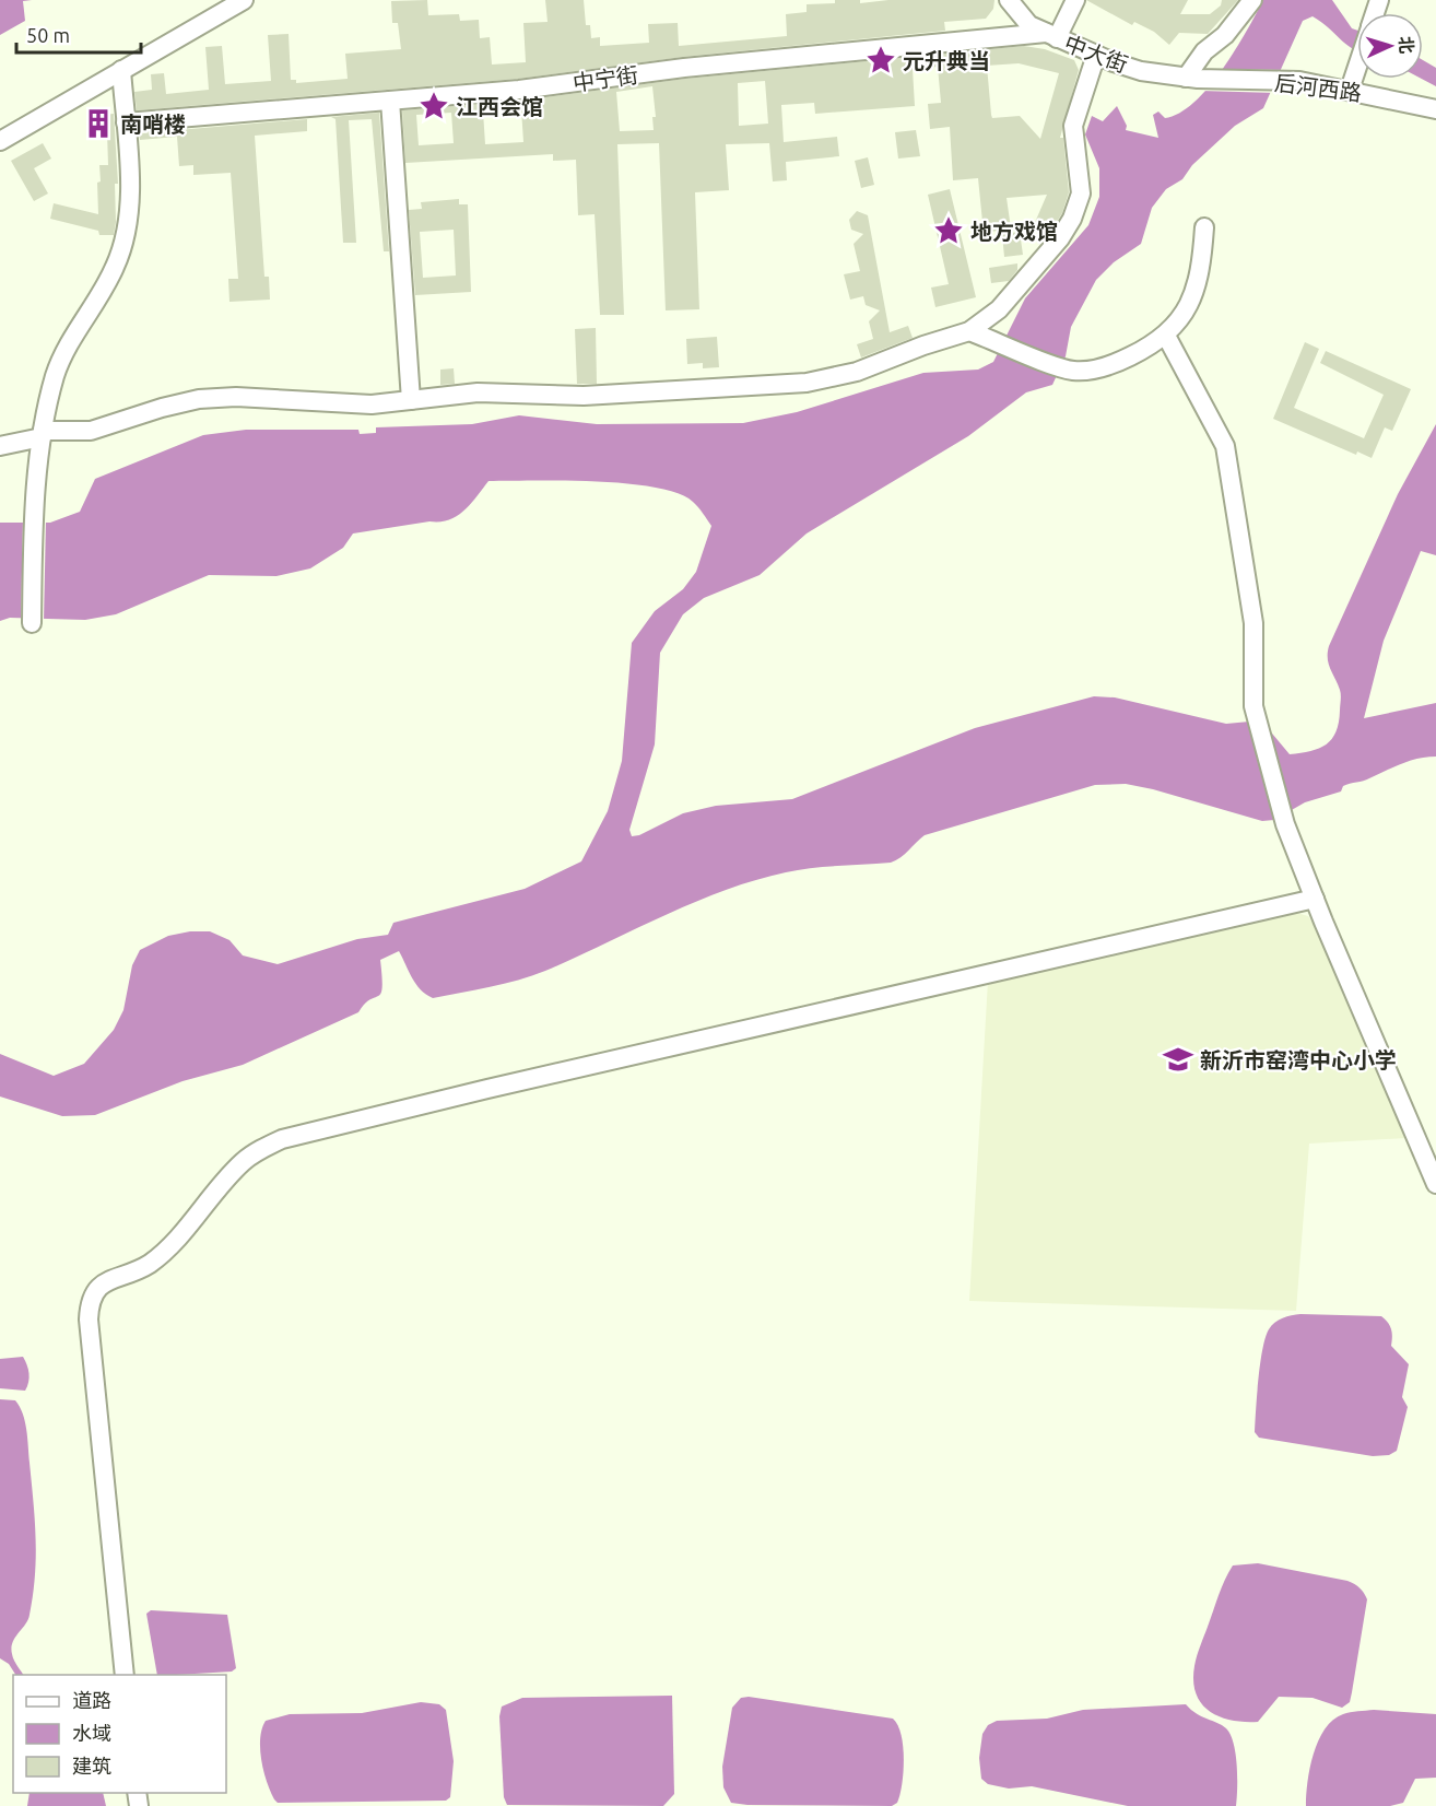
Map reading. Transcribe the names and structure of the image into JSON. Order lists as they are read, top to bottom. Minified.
{"streets":{"street":["中大街","中宁街","后河西路"]},"crossings":[["中大街","中宁街"],["中大街","后河西路"]],"places":{"place":["元升典当","江西会馆","地方戏馆"],"building":["南哨楼"],"school or university":["新沂市窑湾中心小学"]},"legend":["道路","水域","建筑"],"scale_bar":"50 m","north":"right"}
